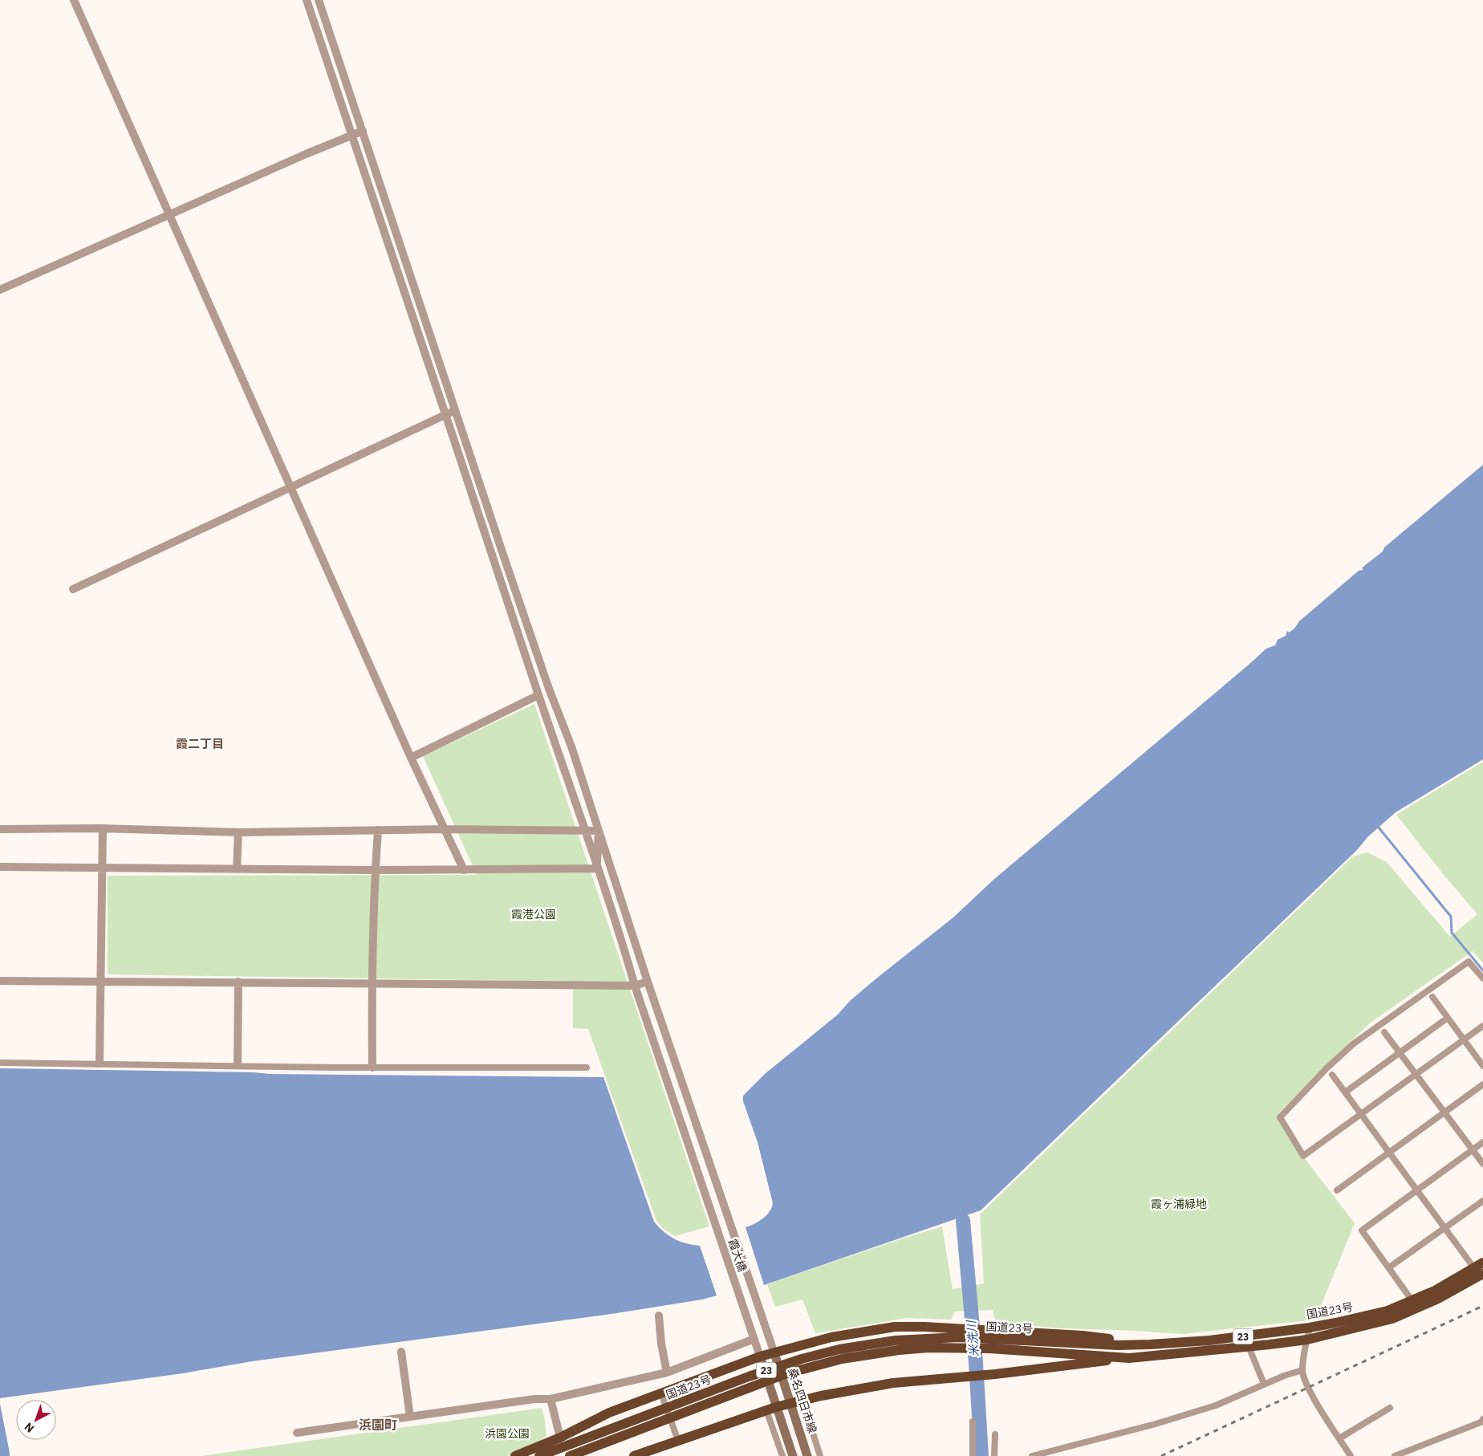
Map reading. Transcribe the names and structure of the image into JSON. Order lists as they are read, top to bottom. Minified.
{"streets":{"highway":["国道23号","23"],"main road":["桑名四日市線"],"street":["霞大橋"]},"districts":["霞二丁目","浜園町"],"water":["米洗川"],"parks":["霞港公園","霞ヶ浦緑地","浜園公園"],"north":"bottom left"}
